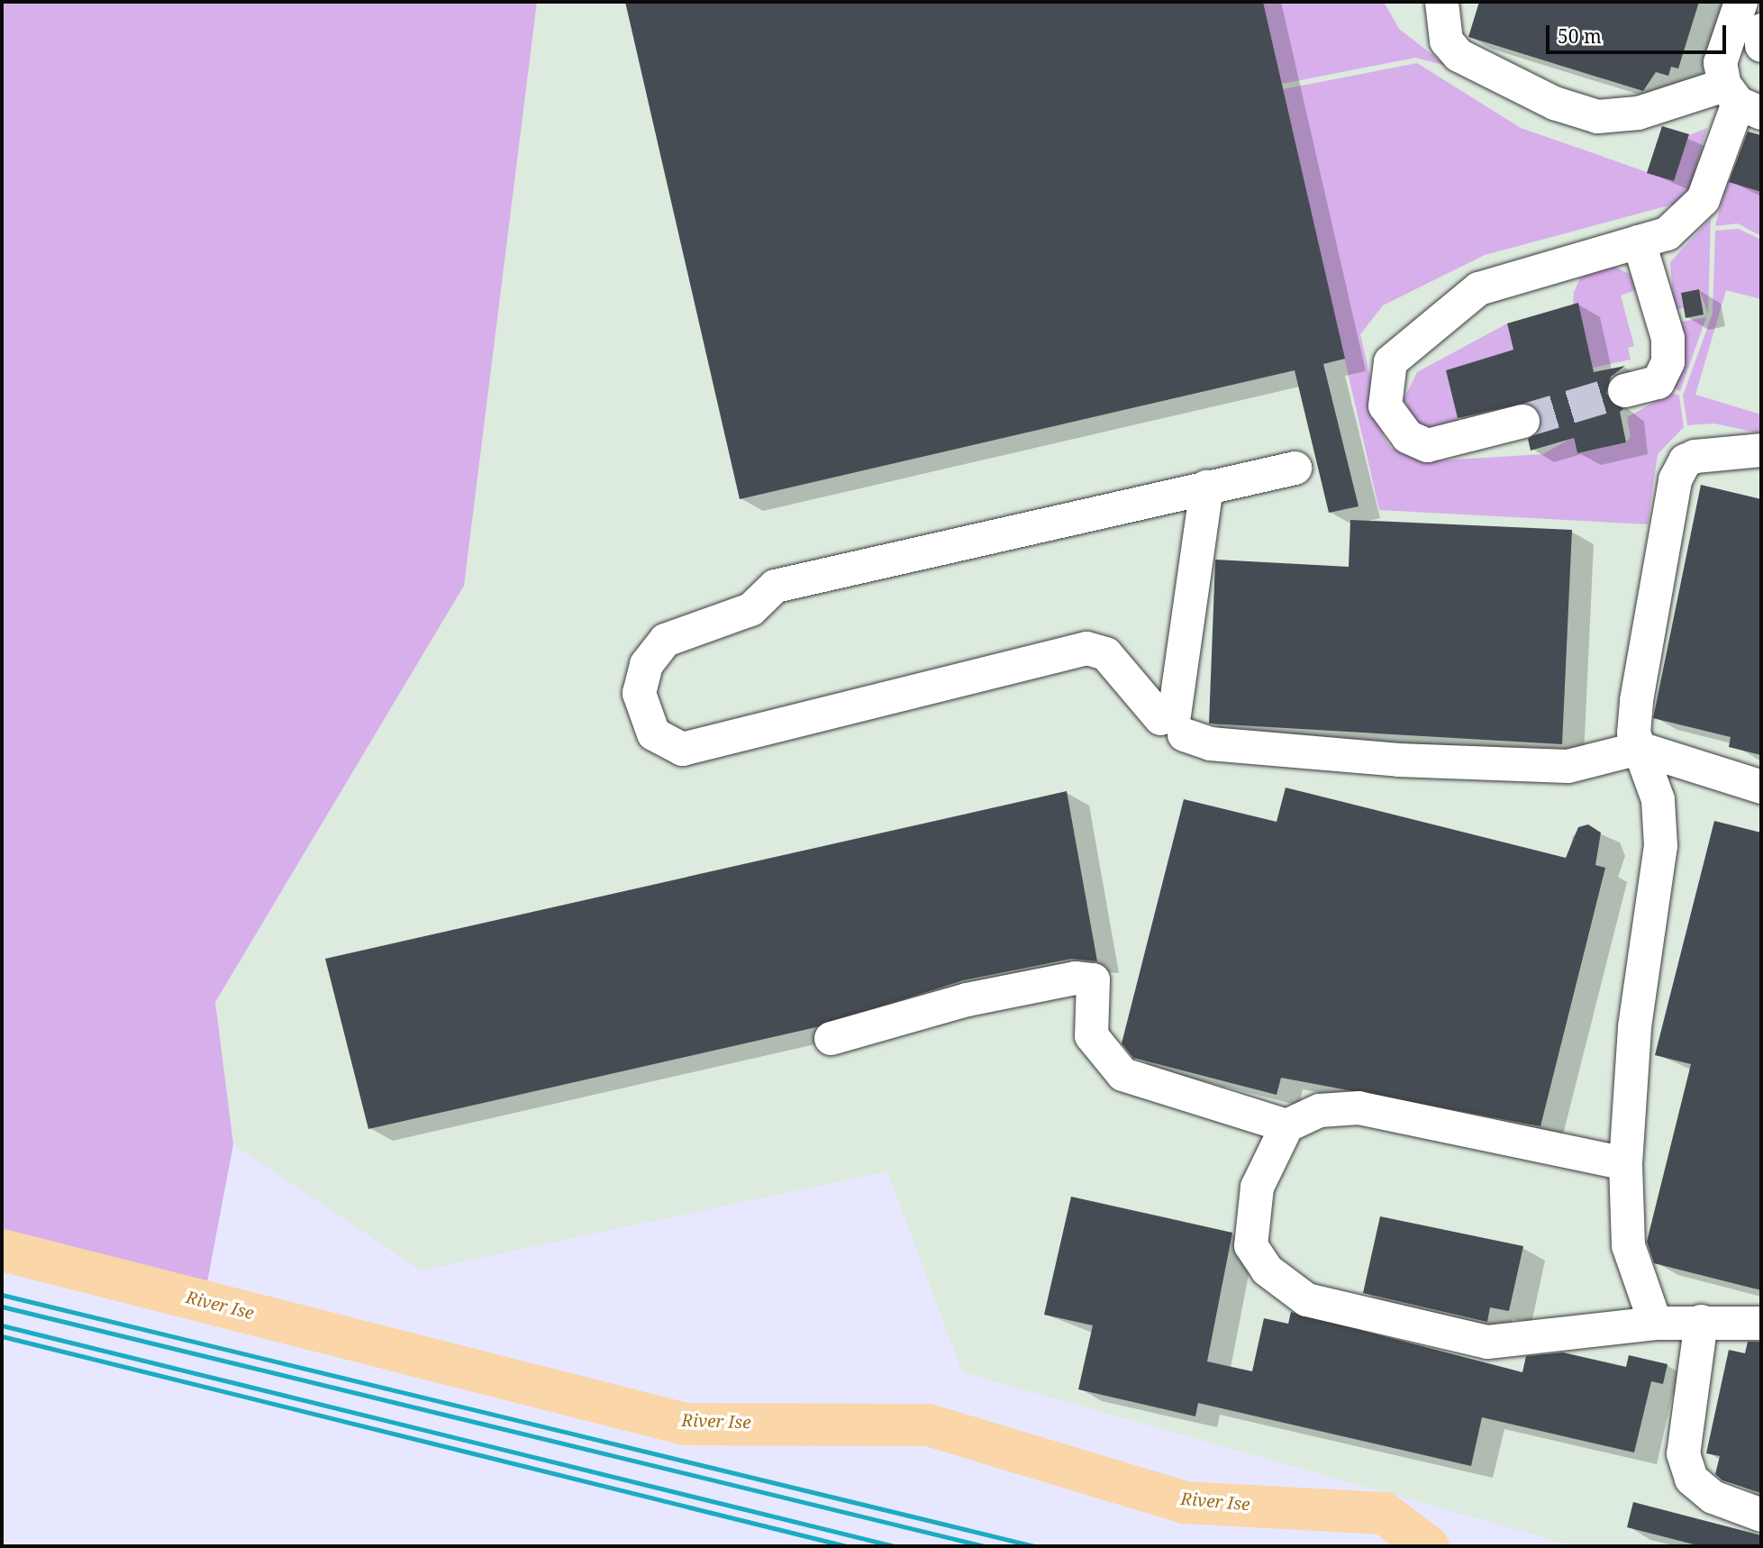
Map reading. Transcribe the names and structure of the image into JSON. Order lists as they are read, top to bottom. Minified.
{"water":["River Ise"],"scale_bar":"50 m"}
